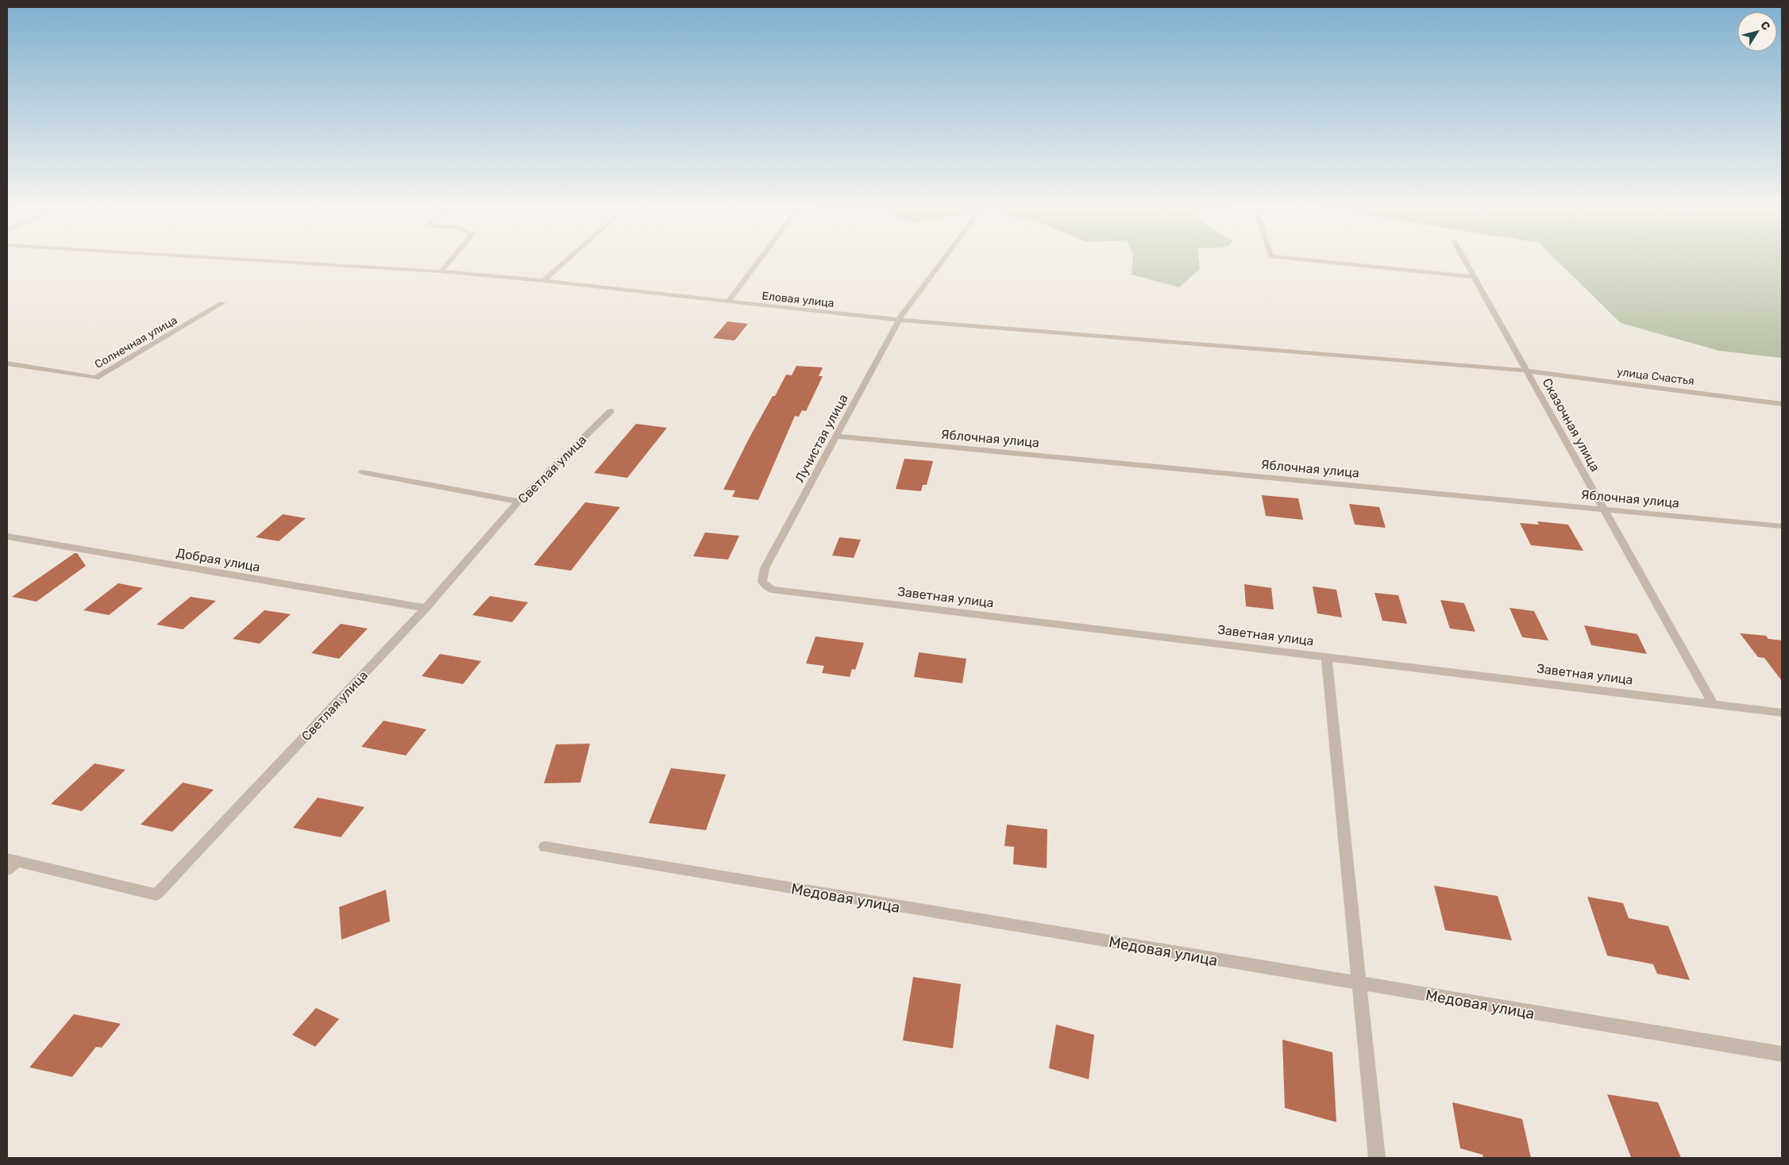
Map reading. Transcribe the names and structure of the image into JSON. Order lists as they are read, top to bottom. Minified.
{"streets":{"street":["Еловая улица","Солнечная улица","улица Счастья","Сказочная улица","Лучистая улица","Яблочная улица","Светлая улица","Добрая улица","Заветная улица","Медовая улица"]},"crossings":[["Еловая улица","улица Счастья"],["Еловая улица","Сказочная улица"],["Еловая улица","Лучистая улица"],["улица Счастья","Сказочная улица"],["Сказочная улица","Яблочная улица"],["Сказочная улица","Заветная улица"],["Лучистая улица","Яблочная улица"],["Лучистая улица","Заветная улица"],["Светлая улица","Добрая улица"]],"north":"top right"}
